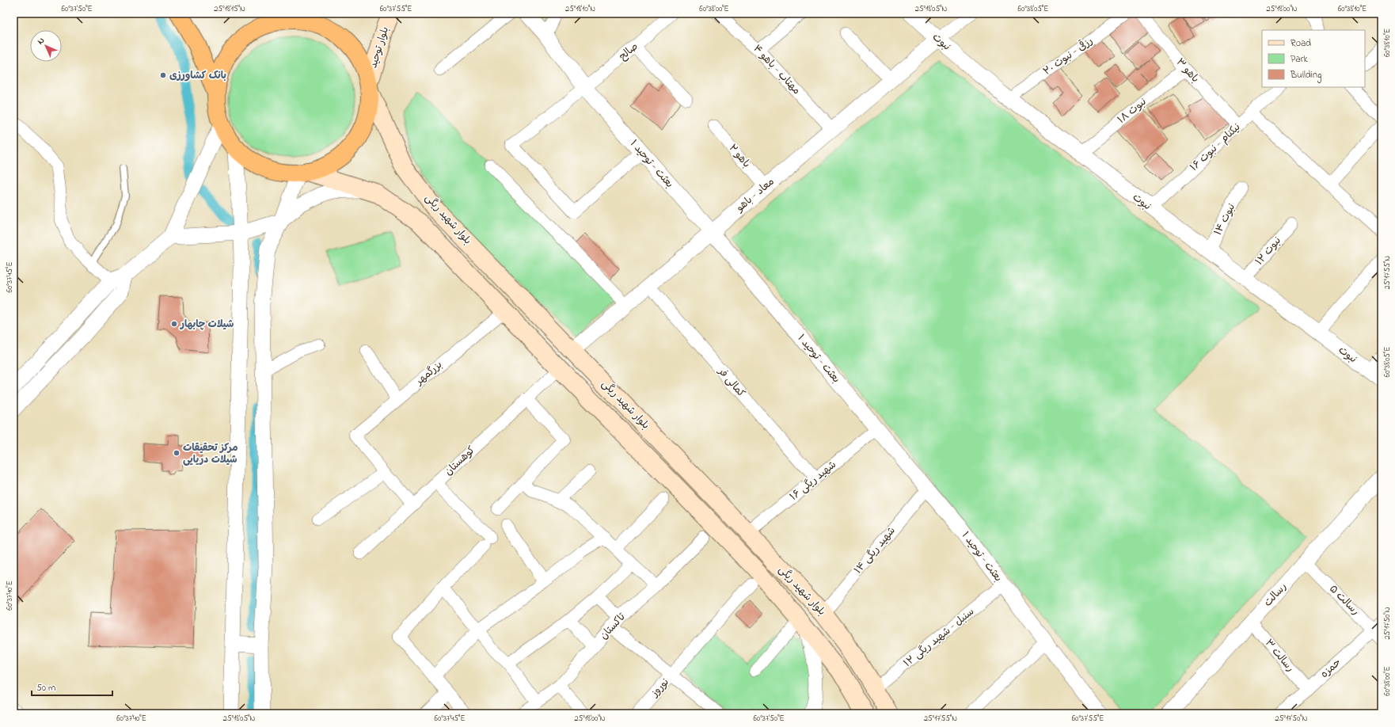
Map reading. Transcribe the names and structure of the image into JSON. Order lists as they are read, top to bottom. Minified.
{"streets":{"main road":["بلوار توحید","بلوار شهید ریگی"],"street":["نبوت","صالح","رزقی - نبوت ۲۰","مهتاب - باهو ۴","باهو ۳","نبوت ۱۸","نیکنام - نبوت ۱۶","باهو ۲","بعثت - توحید ۱","معاد - باهو","نبوت ۱۴","نبوت ۱۲","بزرگمهر","کمالی فر","کوهستان","شهید ریگی ۱۶","شهید ریگی ۱۴","رسالت","رسالت ۵","تاکستان","سنبل - شهید ریگی ۱۲","رسالت ۳","حمزه","نوروز"]},"crossings":[["نبوت","رزقی - نبوت ۲۰"],["نبوت","نبوت ۱۸"],["نبوت","نیکنام - نبوت ۱۶"],["نبوت","معاد - باهو"],["نبوت","نبوت ۱۴"],["نبوت","نبوت ۱۲"],["بلوار توحید","بلوار شهید ریگی"],["صالح","بعثت - توحید ۱"],["مهتاب - باهو ۴","معاد - باهو"],["باهو ۳","نبوت ۱۸"],["باهو ۳","نیکنام - نبوت ۱۶"],["باهو ۲","معاد - باهو"],["بعثت - توحید ۱","معاد - باهو"],["بعثت - توحید ۱","شهید ریگی ۱۶"],["بعثت - توحید ۱","شهید ریگی ۱۴"],["بعثت - توحید ۱","سنبل - شهید ریگی ۱۲"],["معاد - باهو","بلوار شهید ریگی"],["معاد - باهو","کمالی فر"],["بلوار شهید ریگی","بزرگمهر"],["بلوار شهید ریگی","کوهستان"],["بلوار شهید ریگی","شهید ریگی ۱۶"],["بلوار شهید ریگی","شهید ریگی ۱۴"],["بلوار شهید ریگی","سنبل - شهید ریگی ۱۲"],["کمالی فر","شهید ریگی ۱۶"],["رسالت","رسالت ۵"],["رسالت","رسالت ۳"],["رسالت ۵","حمزه"],["رسالت ۳","حمزه"]],"places":["بانک کشاورزی","شیلات چابهار","مرکز تحقیقات شیلات دریایی"],"legend":["Road","Park","Building"],"scale_bar":"50 m","north":"top left","coordinates":["60°37'50\"E","25°18'15\"N","60°37'55\"E","25°18'10\"N","60°38'00\"E","25°18'05\"N","60°38'05\"E","25°18'00\"N","60°38'10\"E","25°17'55\"N","60°37'45\"E","60°37'40\"E","25°17'50\"N"]}
